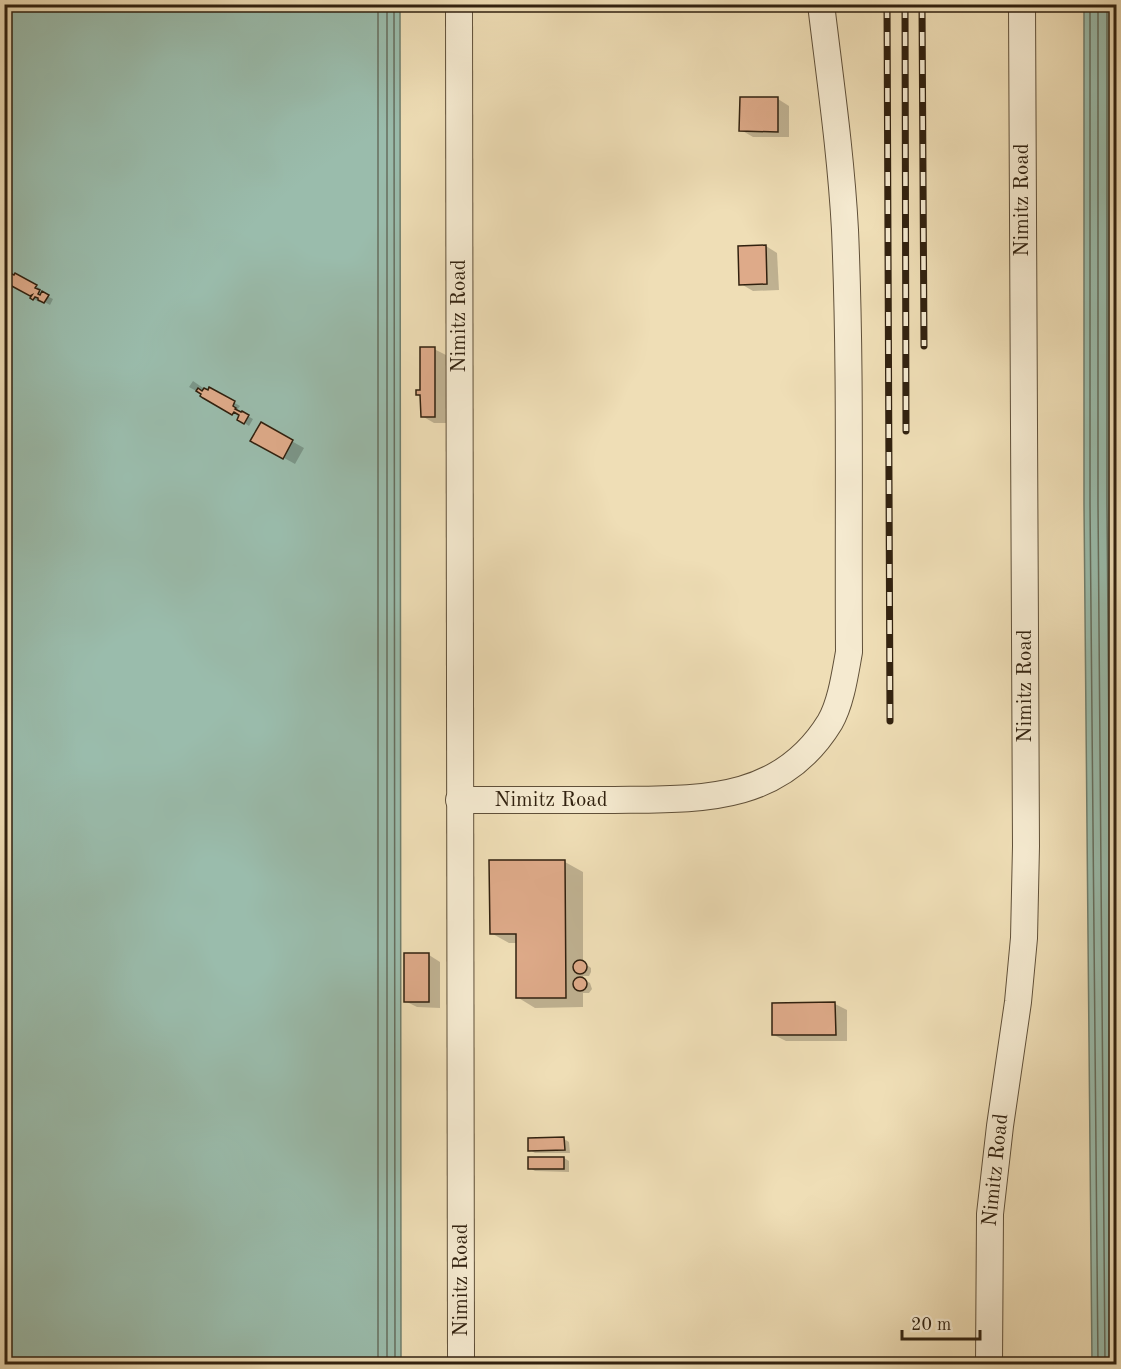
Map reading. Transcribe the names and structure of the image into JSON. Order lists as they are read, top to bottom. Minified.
{"streets":{"street":["Nimitz Road"]},"scale_bar":"20 m"}
